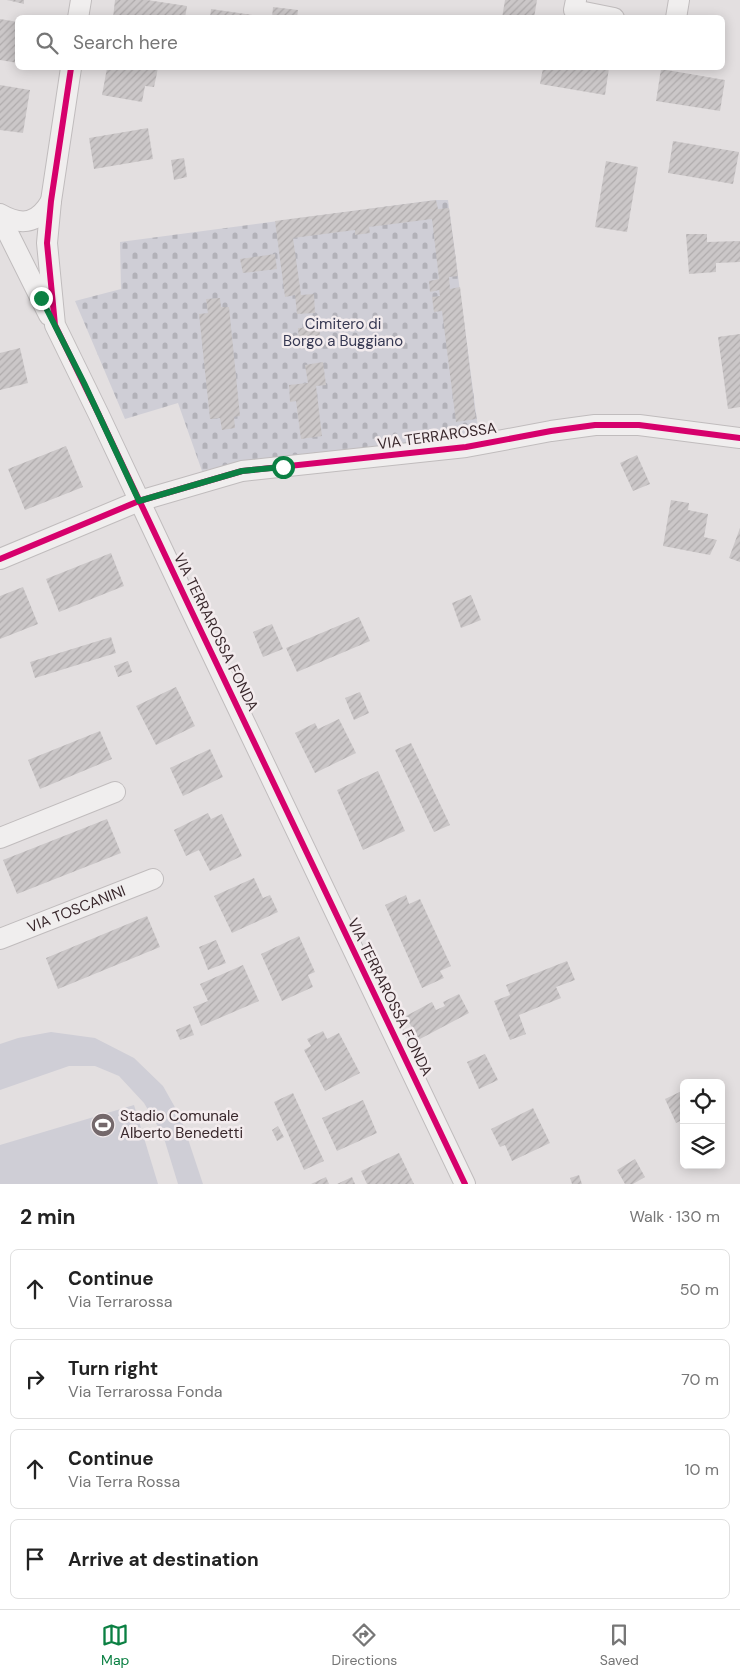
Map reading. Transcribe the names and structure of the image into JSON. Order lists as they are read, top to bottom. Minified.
{"streets":{"street":["VIA TERRAROSSA","VIA TERRAROSSA FONDA","VIA TOSCANINI"]},"crossings":[["VIA TERRAROSSA","VIA TERRAROSSA FONDA"]],"parks":["Cimitero di Borgo a Buggiano"],"places":{"sports":["Stadio Comunale Alberto Benedetti"]},"page":{"search":"Search here","heading":["2 min","Walk · 130 m"],"list":[["Continue","Via Terrarossa","50 m"],["Turn right","Via Terrarossa Fonda","70 m"],["Continue","Via Terra Rossa","10 m"],"Arrive at destination"],"nav":["Map","Directions","Saved"]}}
